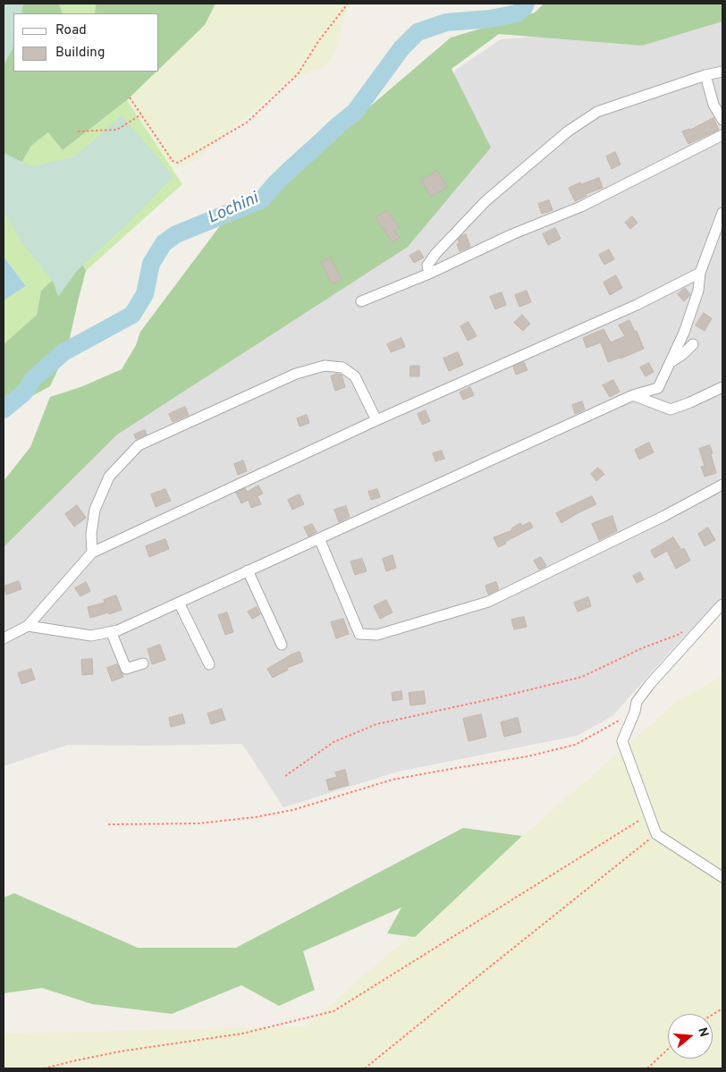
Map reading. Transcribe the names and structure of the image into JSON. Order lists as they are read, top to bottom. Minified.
{"water":["Lochini"],"legend":["Road","Building"],"north":"right"}
